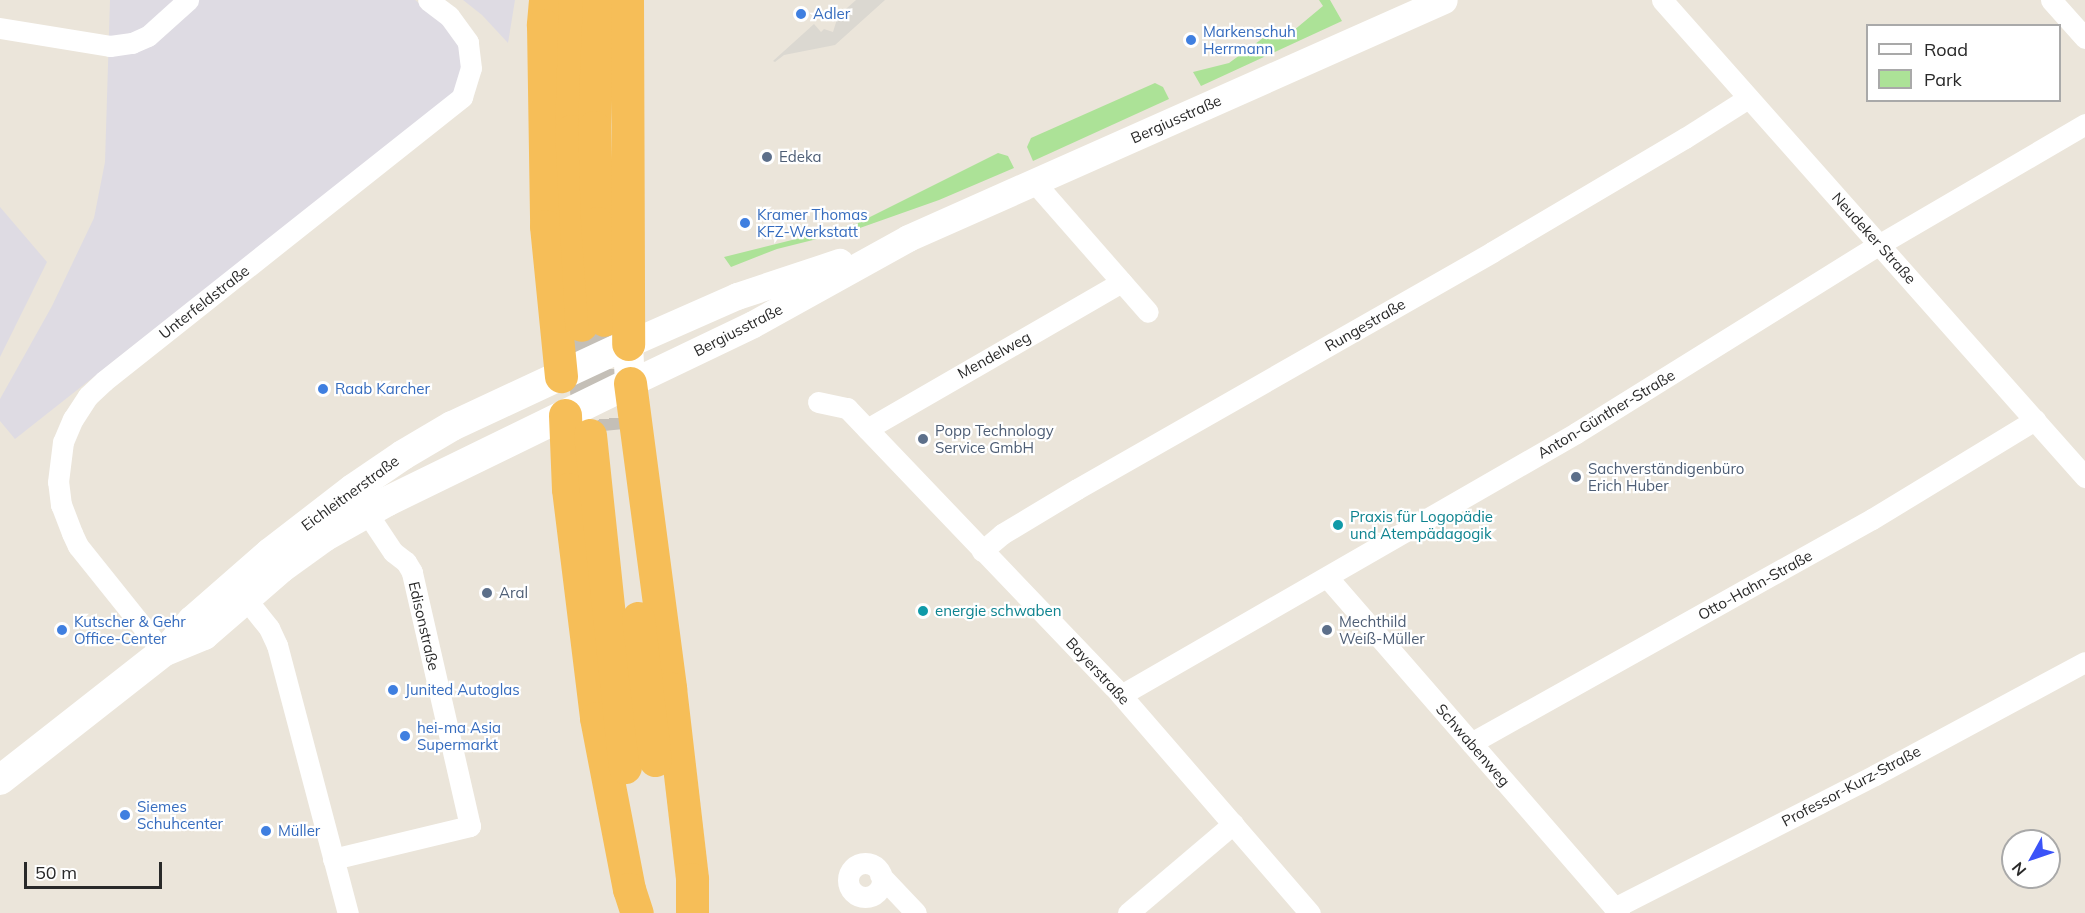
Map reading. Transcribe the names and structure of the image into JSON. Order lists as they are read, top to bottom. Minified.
{"streets":{"main road":["Bergiusstraße","Eichleitnerstraße"],"street":["Neudeker Straße","Unterfeldstraße","Rungestraße","Mendelweg","Anton-Günther-Straße","Otto-Hahn-Straße","Edisonstraße","Bayerstraße","Schwabenweg","Professor-Kurz-Straße"]},"crossings":[["Bergiusstraße","Eichleitnerstraße"],["Neudeker Straße","Rungestraße"],["Neudeker Straße","Anton-Günther-Straße"],["Neudeker Straße","Otto-Hahn-Straße"],["Unterfeldstraße","Eichleitnerstraße"],["Rungestraße","Bayerstraße"],["Mendelweg","Bayerstraße"],["Anton-Günther-Straße","Bayerstraße"],["Anton-Günther-Straße","Schwabenweg"],["Eichleitnerstraße","Edisonstraße"],["Otto-Hahn-Straße","Schwabenweg"],["Schwabenweg","Professor-Kurz-Straße"]],"places":["Adler","Markenschuh Herrmann","Edeka","Kramer Thomas KFZ-Werkstatt","Raab Karcher","Popp Technology Service GmbH","Sachverständigenbüro Erich Huber","Praxis für Logopädie und Atempädagogik","Aral","energie schwaben","Kutscher & Gehr Office-Center","Mechthild Weiß-Müller","Junited Autoglas","hei-ma Asia Supermarkt","Siemes Schuhcenter","Müller"],"legend":["Road","Park"],"scale_bar":"50 m","north":"bottom left"}
